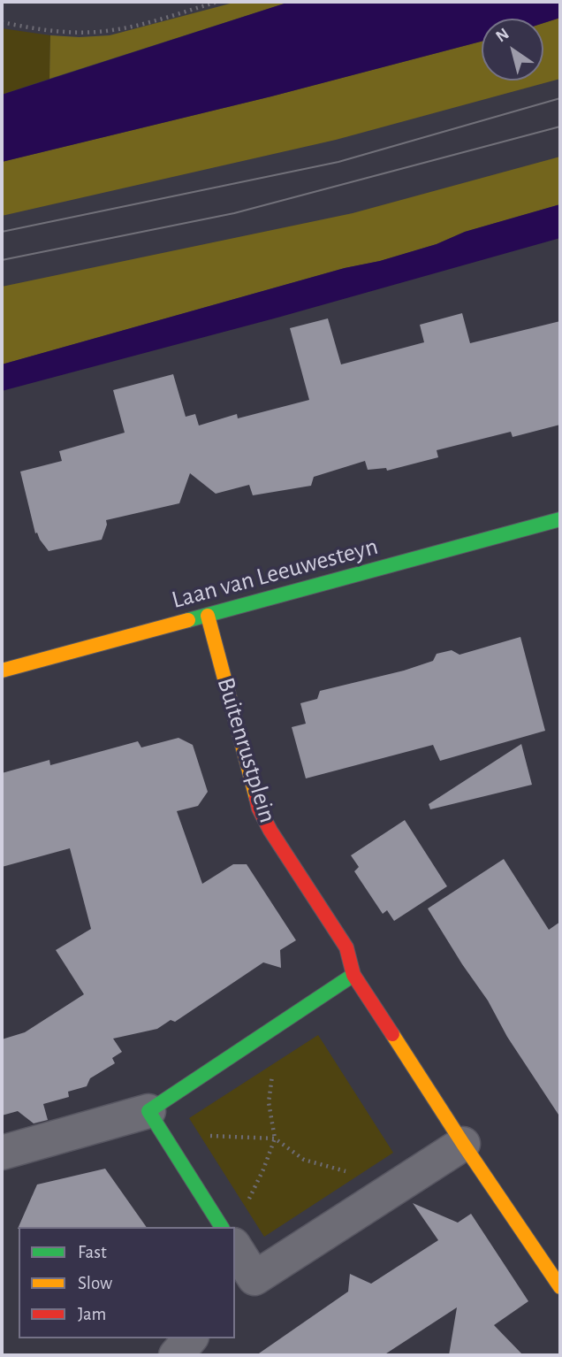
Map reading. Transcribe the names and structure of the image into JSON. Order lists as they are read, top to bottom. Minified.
{"streets":{"street":["Laan van Leeuwesteyn","Buitenrustplein"]},"crossings":[["Laan van Leeuwesteyn","Buitenrustplein"]],"legend":["Fast","Slow","Jam"],"north":"top left"}
